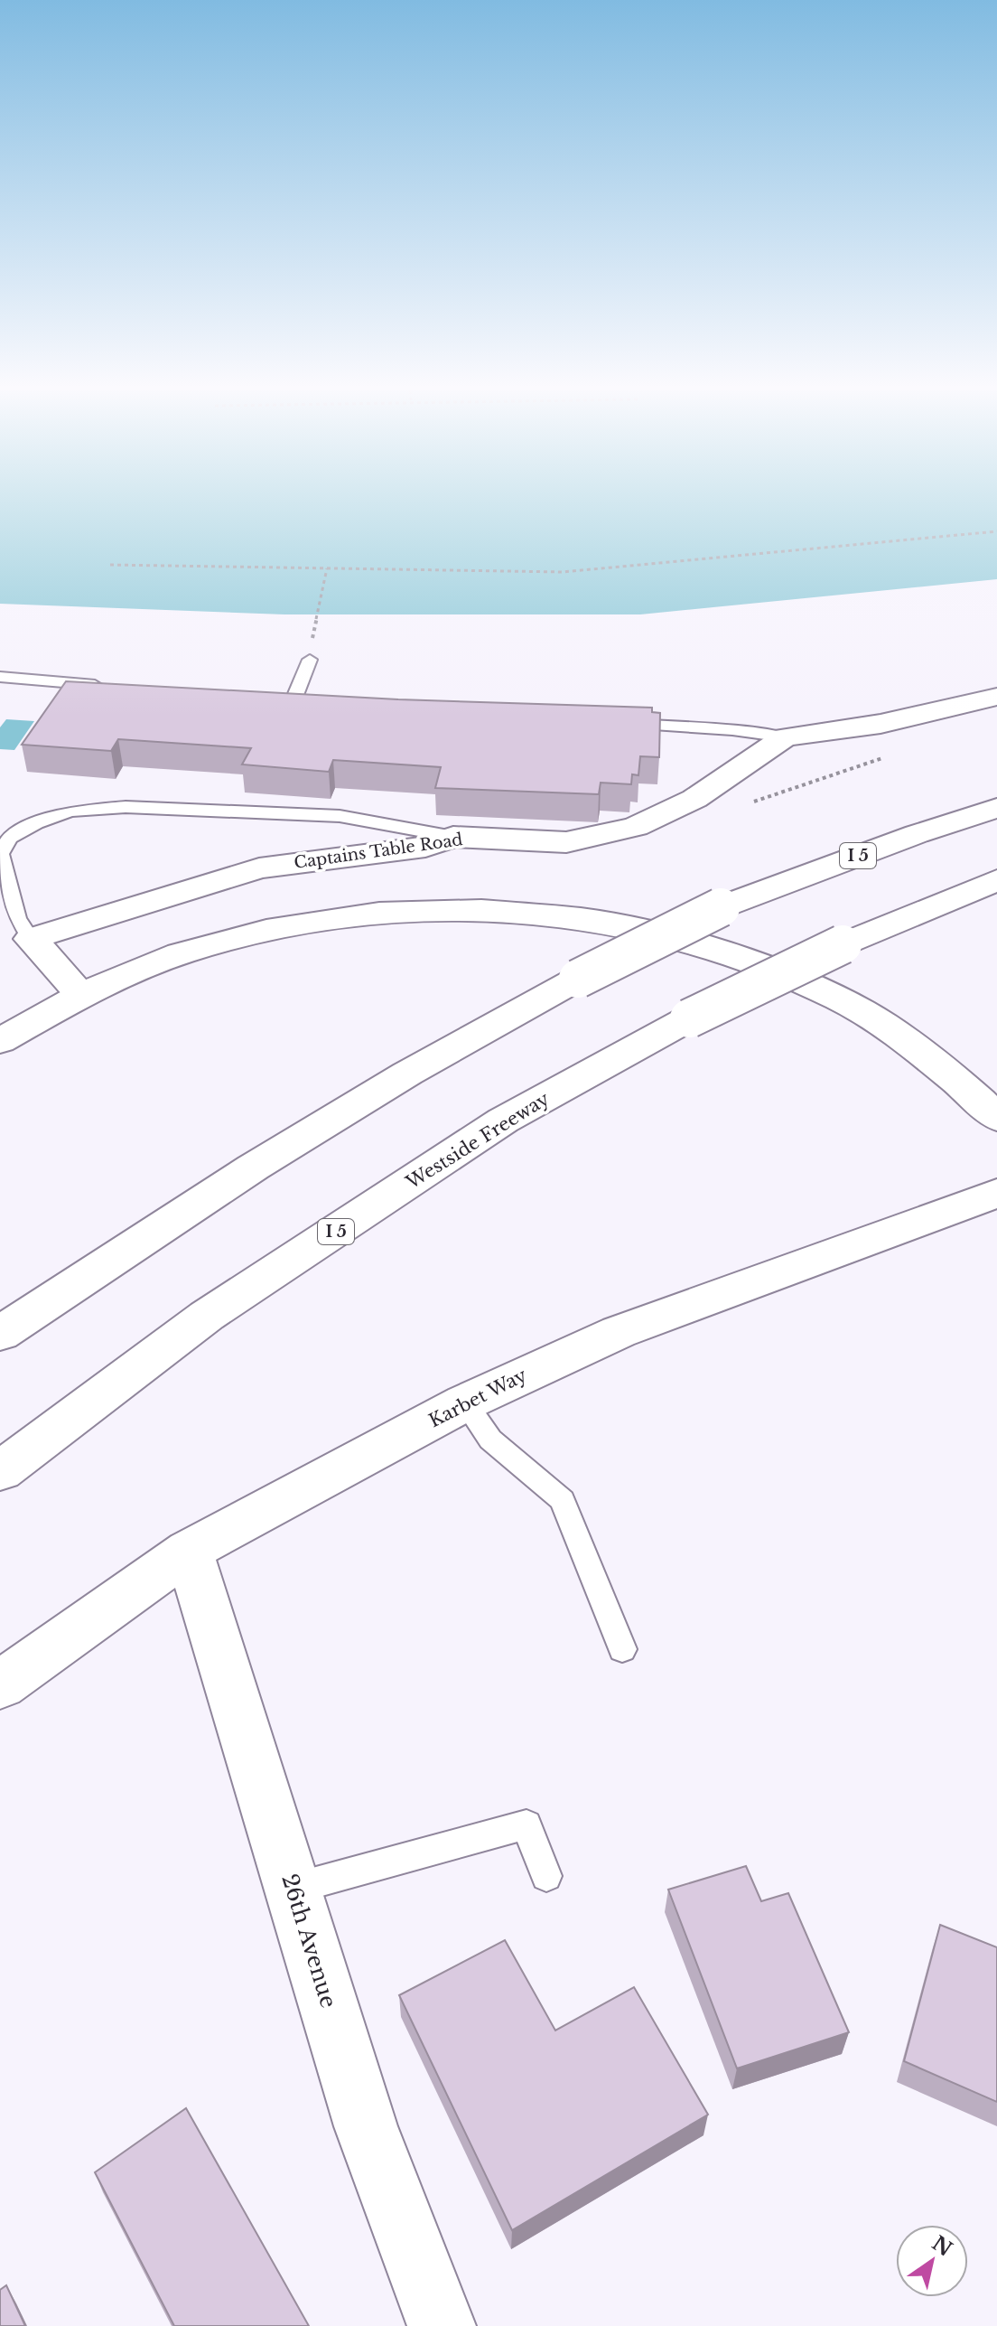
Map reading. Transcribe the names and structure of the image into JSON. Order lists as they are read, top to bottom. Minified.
{"streets":{"main road":["Captains Table Road","I 5","Westside Freeway","Karbet Way","26th Avenue"]},"crossings":[["Karbet Way","26th Avenue"]],"north":"top right"}
